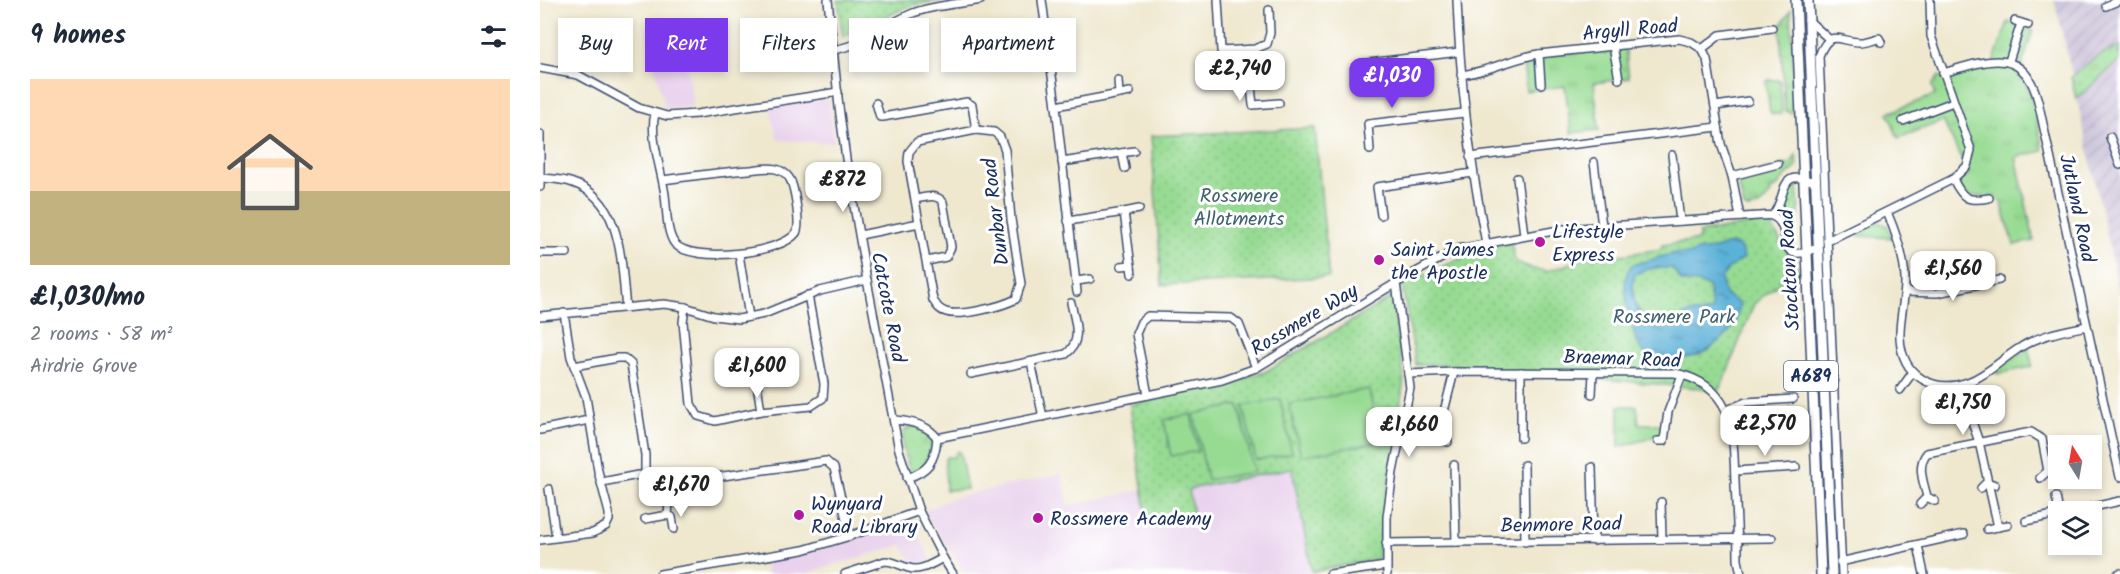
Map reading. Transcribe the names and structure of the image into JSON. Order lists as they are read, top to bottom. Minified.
{"streets":{"highway":["Stockton Road","A689"],"street":["Argyll Road","Jutland Road","Dunbar Road","Catcote Road","Rossmere Way","Braemar Road","Benmore Road"]},"crossings":[["Argyll Road","Rossmere Way"],["Braemar Road","Benmore Road"]],"parks":["Rossmere Allotments","Rossmere Park"],"places":["Lifestyle Express","Saint James the Apostle","Wynyard Road Library","Rossmere Academy"],"north":"top","page":{"heading":"9 homes","chip":["Buy","Rent","Filters","New","Apartment"],"price":["£2,740","£1,030","£872","£1,560","£1,600","£1,750","£2,570","£1,660","£1,670"],"list":[{"name":"£1,030/mo","note":"2 rooms · 58 m² · Airdrie Grove"}]}}
